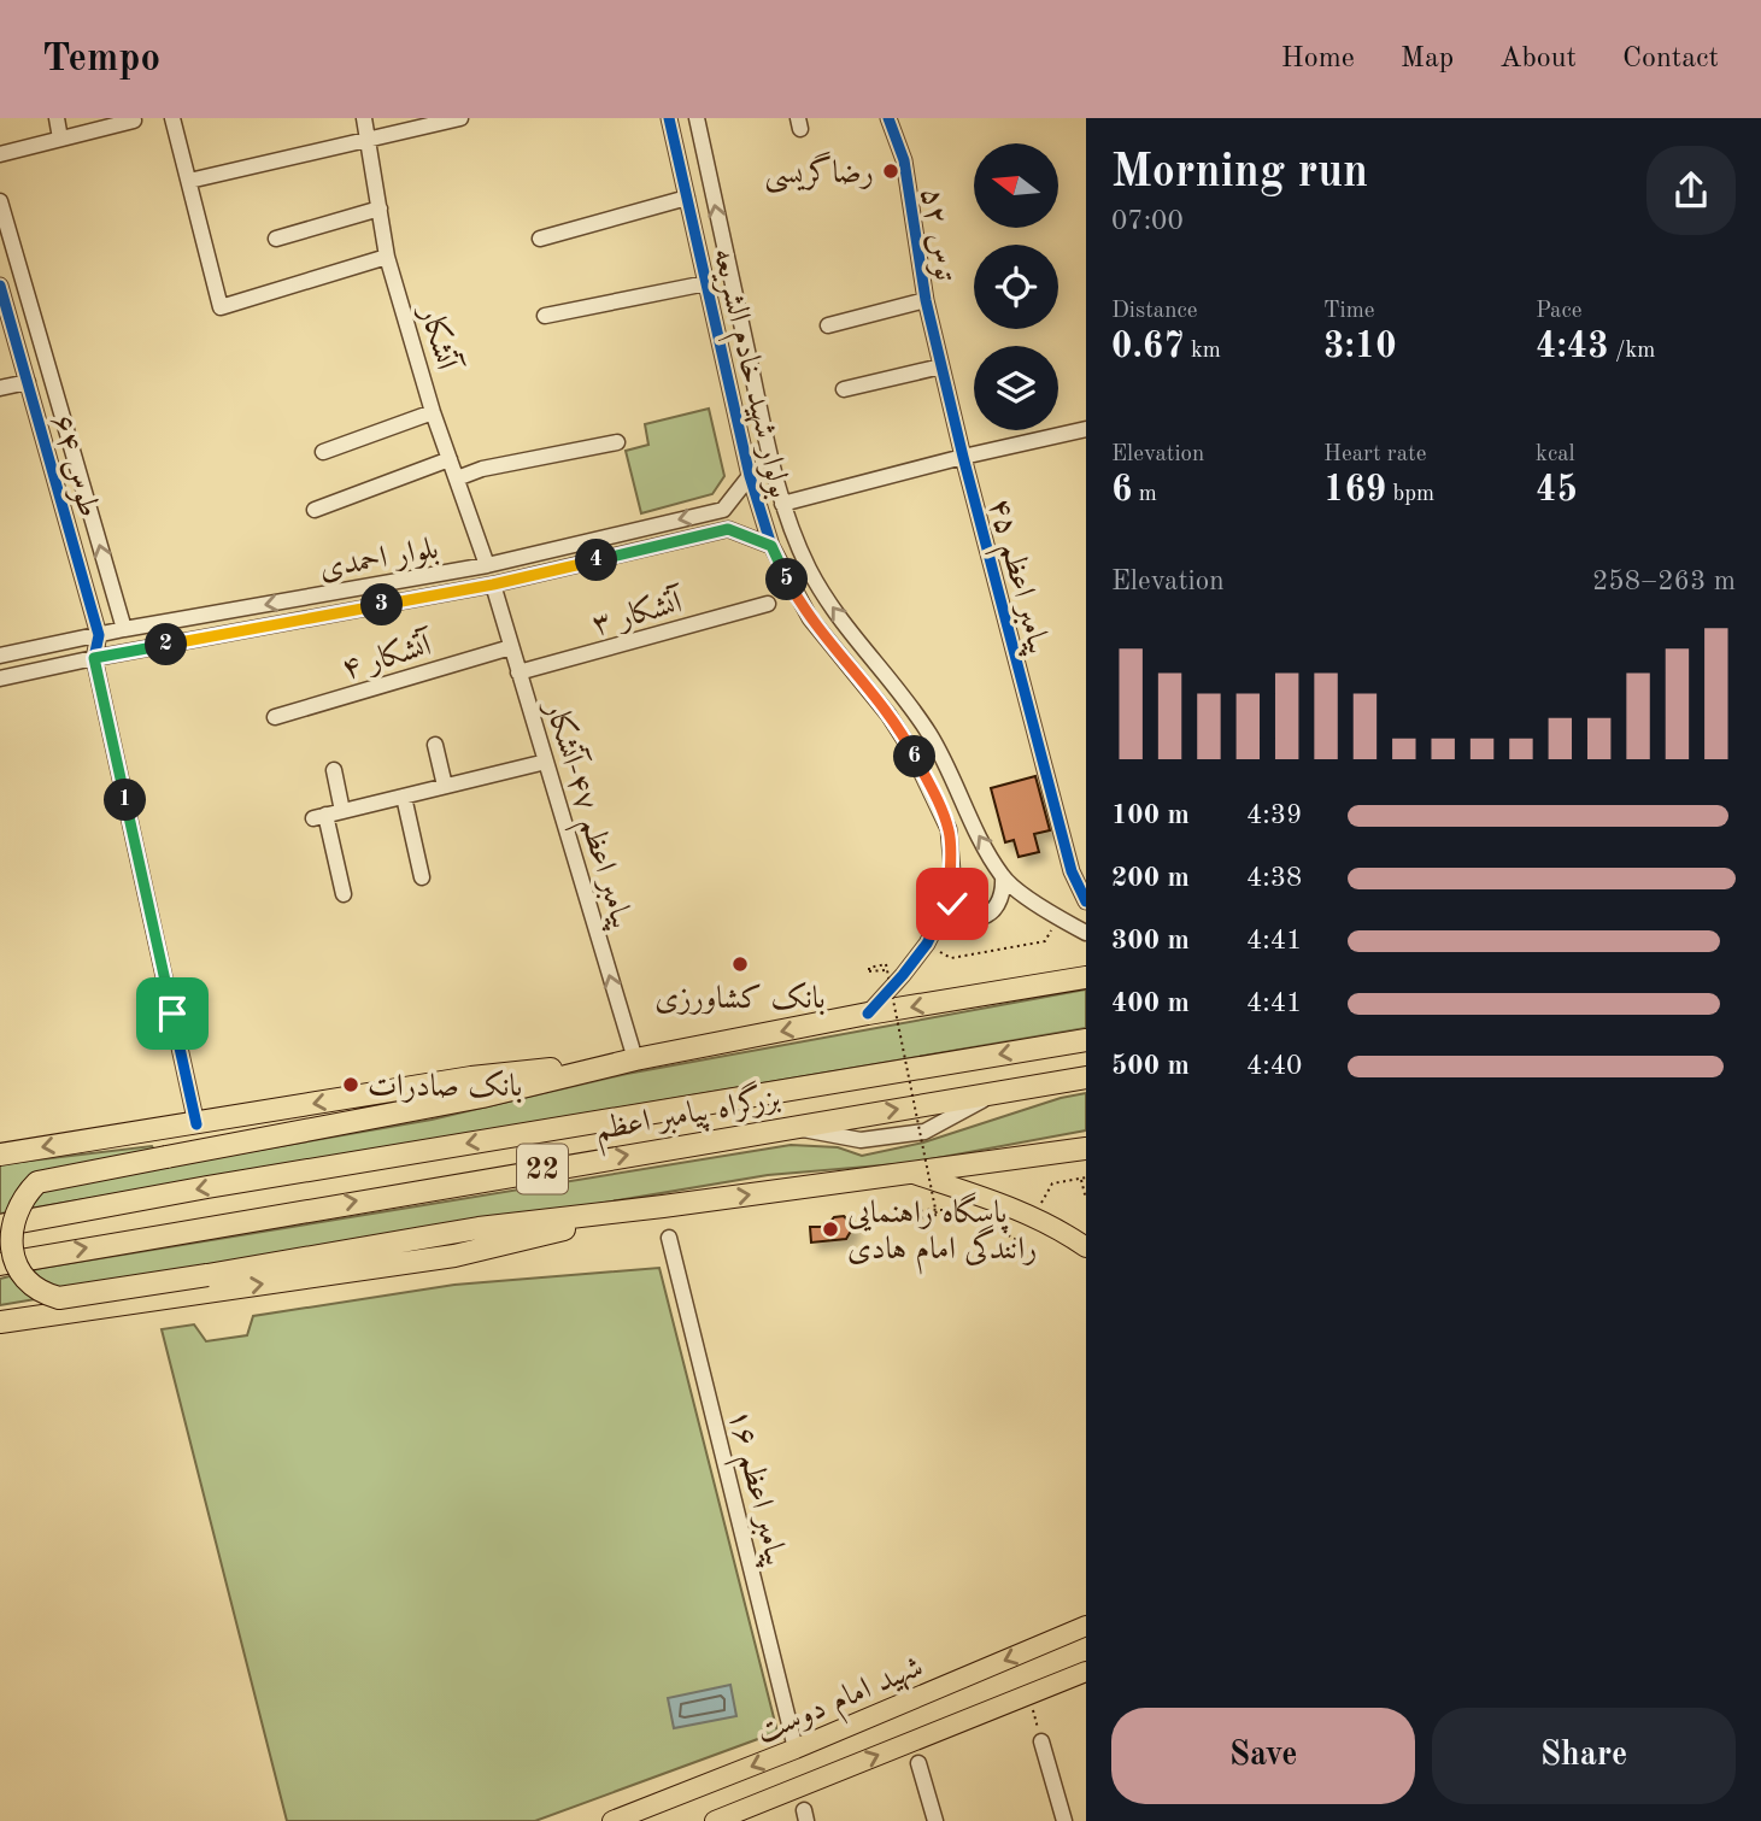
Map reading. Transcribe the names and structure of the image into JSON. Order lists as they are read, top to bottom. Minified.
{"streets":{"highway":["بزرگراه پیامبر اعظم","22"],"main road":["شهید امام دوست"],"street":["توس ۵۲","آتشکار","بولوار شهید خادم الشریعه","طوس ۶۴","بلوار احمدی","پیامبر اعظم ۴۵","آتشکار ۳","آتشکار ۴","پیامبر اعظم ۴۷-آتشکار","پیامبر اعظم ۱۶"]},"crossings":[["توس ۵۲","پیامبر اعظم ۴۵"],["آتشکار","بلوار احمدی"],["طوس ۶۴","بلوار احمدی"],["بلوار احمدی","پیامبر اعظم ۴۷-آتشکار"],["آتشکار ۳","پیامبر اعظم ۴۷-آتشکار"],["آتشکار ۴","پیامبر اعظم ۴۷-آتشکار"],["پیامبر اعظم ۱۶","شهید امام دوست"]],"one_way":["پیامبر اعظم ۴۷-آتشکار"],"places":["رضاگریسی","بانک کشاورزی","بانک صادرات","پاسگاه راهنمایی رانندگی امام هادی"],"north":"left","page":{"header":"Tempo","nav":["Home","Map","About","Contact"],"heading":["Morning run","07:00"],"stats":[["Distance","0.67 km"],["Time","3:10"],["Pace","4:43 /km"],["Elevation","6 m"],["Heart rate","169 bpm"],["kcal","45"]],"pins":["4","5","3","2","6","1"],"chart":["Elevation","258–263 m"],"list":[{"name":"100 m","note":"4:39"},{"name":"200 m","note":"4:38"},{"name":"300 m","note":"4:41"},{"name":"400 m","note":"4:41"},{"name":"500 m","note":"4:40"}],"buttons":["Save","Share"]}}
